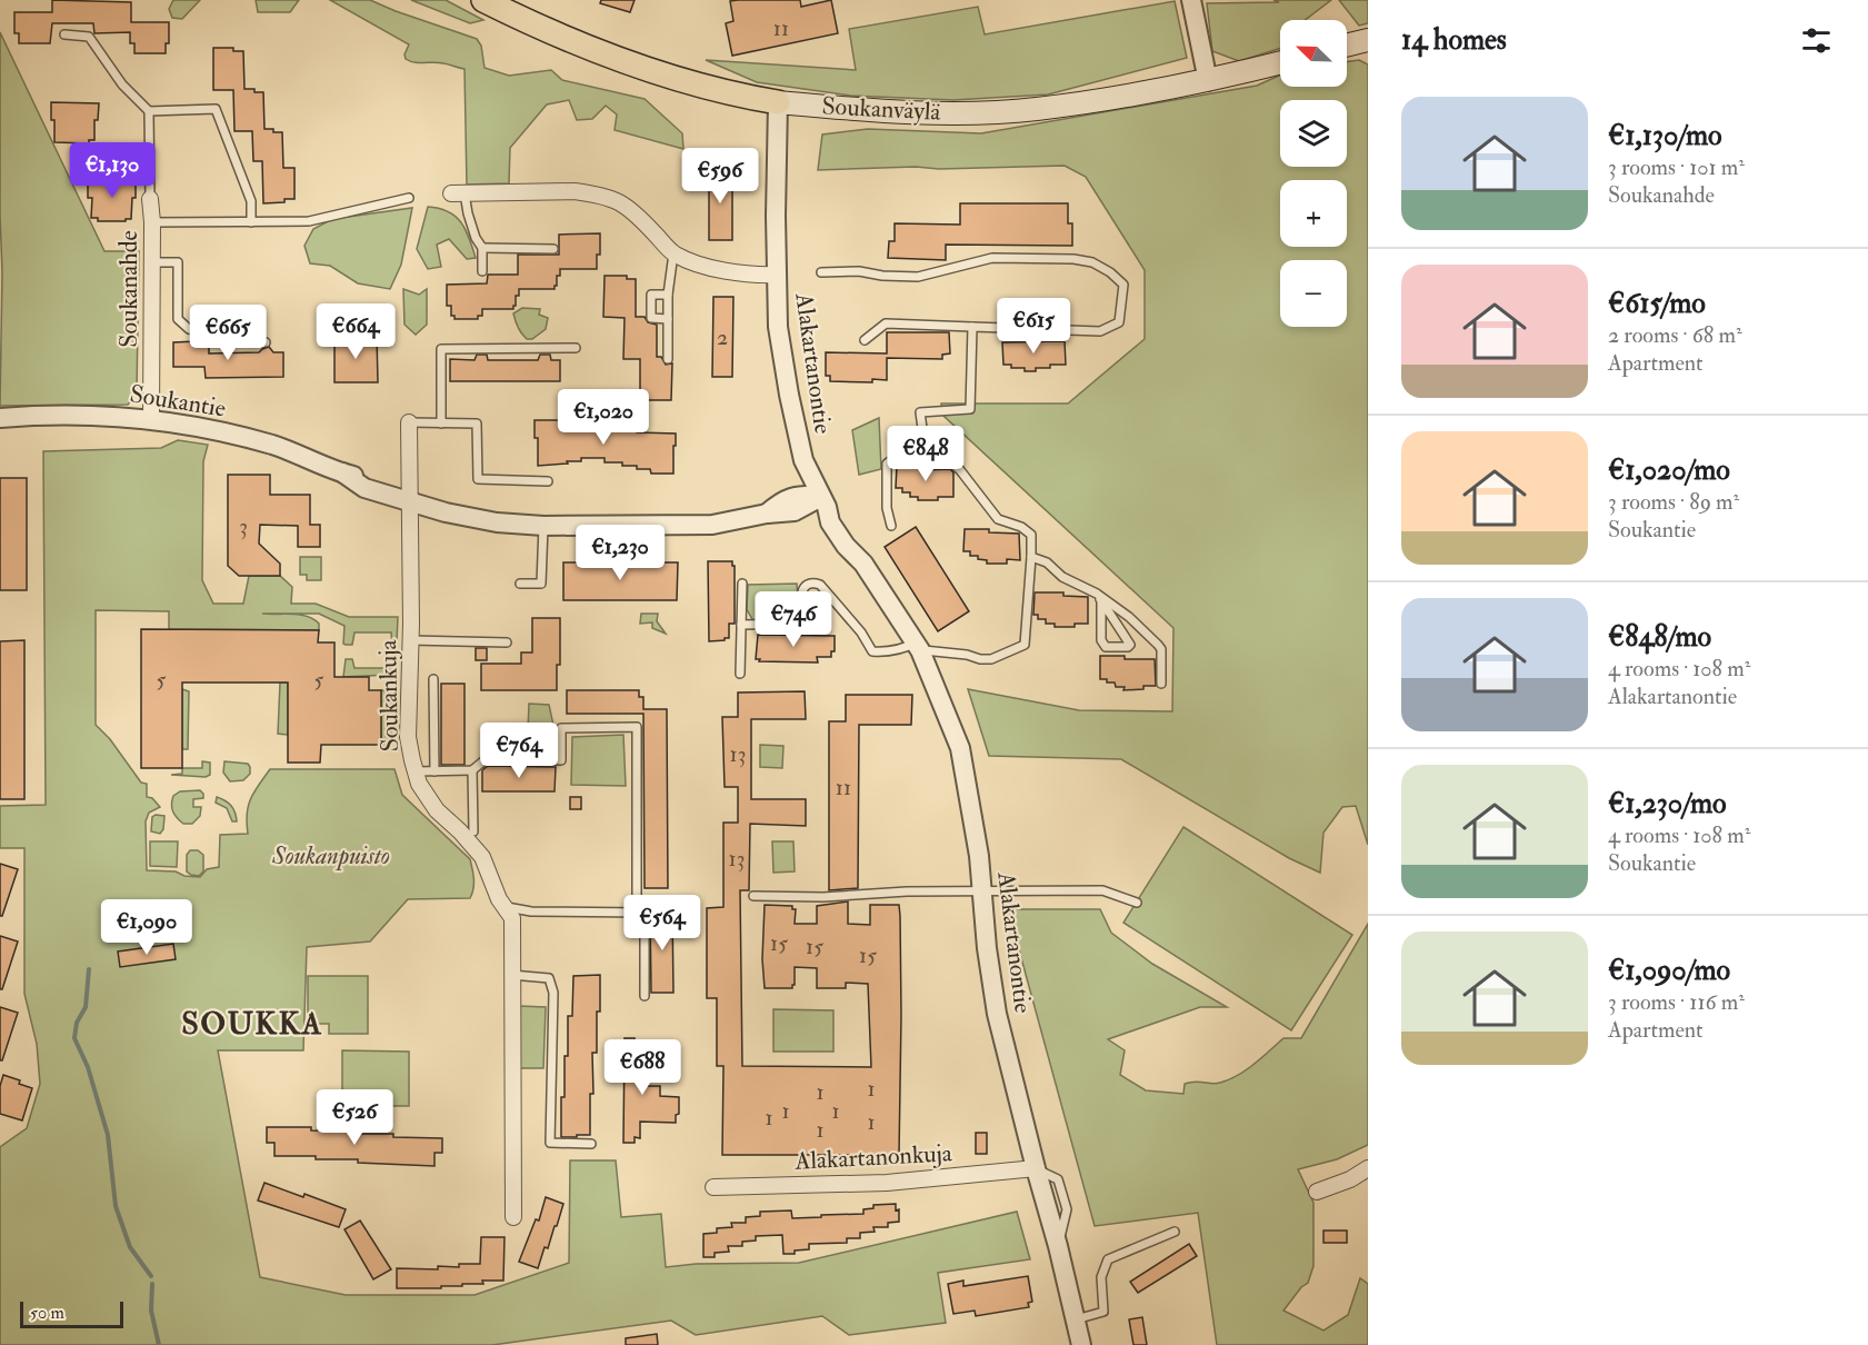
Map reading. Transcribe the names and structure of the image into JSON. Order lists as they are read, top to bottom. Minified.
{"streets":{"main road":["Soukanväylä"],"street":["Soukanahde","Alakartanontie","Soukantie","Soukankuja","Alakartanonkuja"]},"crossings":[["Soukanväylä","Alakartanontie"],["Soukanahde","Soukantie"],["Alakartanontie","Soukantie"],["Alakartanontie","Alakartanonkuja"],["Soukantie","Soukankuja"]],"districts":["SOUKKA"],"parks":["Soukanpuisto"],"house_numbers":["11","2","3","5","5","13","11","13","15","15","15","1","1","1","1","1","1","1"],"scale_bar":"50 m","north":"top left","page":{"heading":"14 homes","map_buttons":["+","−"],"list":[{"name":"€1,130/mo","note":"3 rooms · 101 m² · Soukanahde"},{"name":"€615/mo","note":"2 rooms · 68 m² · Apartment"},{"name":"€1,020/mo","note":"3 rooms · 89 m² · Soukantie"},{"name":"€848/mo","note":"4 rooms · 108 m² · Alakartanontie"},{"name":"€1,230/mo","note":"4 rooms · 108 m² · Soukantie"},{"name":"€1,090/mo","note":"3 rooms · 116 m² · Apartment"}],"price":["€1,130","€596","€615","€664","€665","€1,020","€848","€1,230","€746","€764","€564","€1,090","€688","€526"],"scale":"50 m"}}
